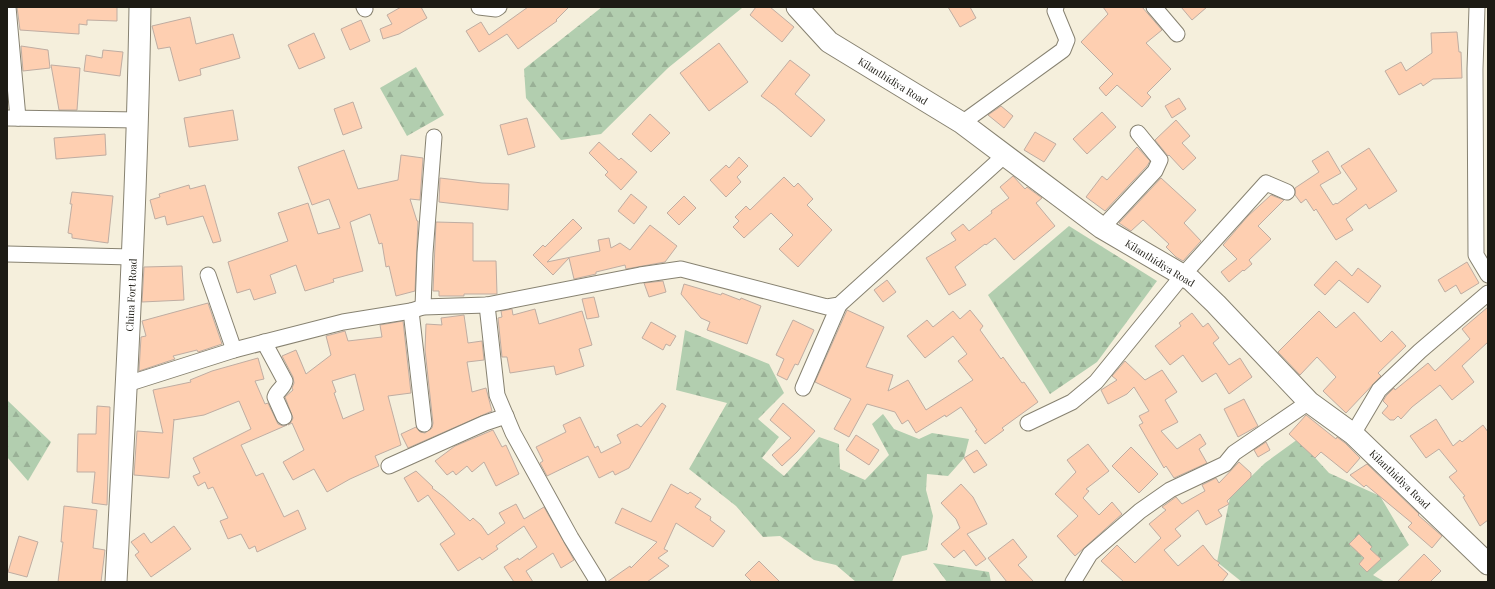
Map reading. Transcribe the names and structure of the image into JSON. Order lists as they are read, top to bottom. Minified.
{"streets":{"street":["Kilanthidiya Road","China Fort Road"]}}
